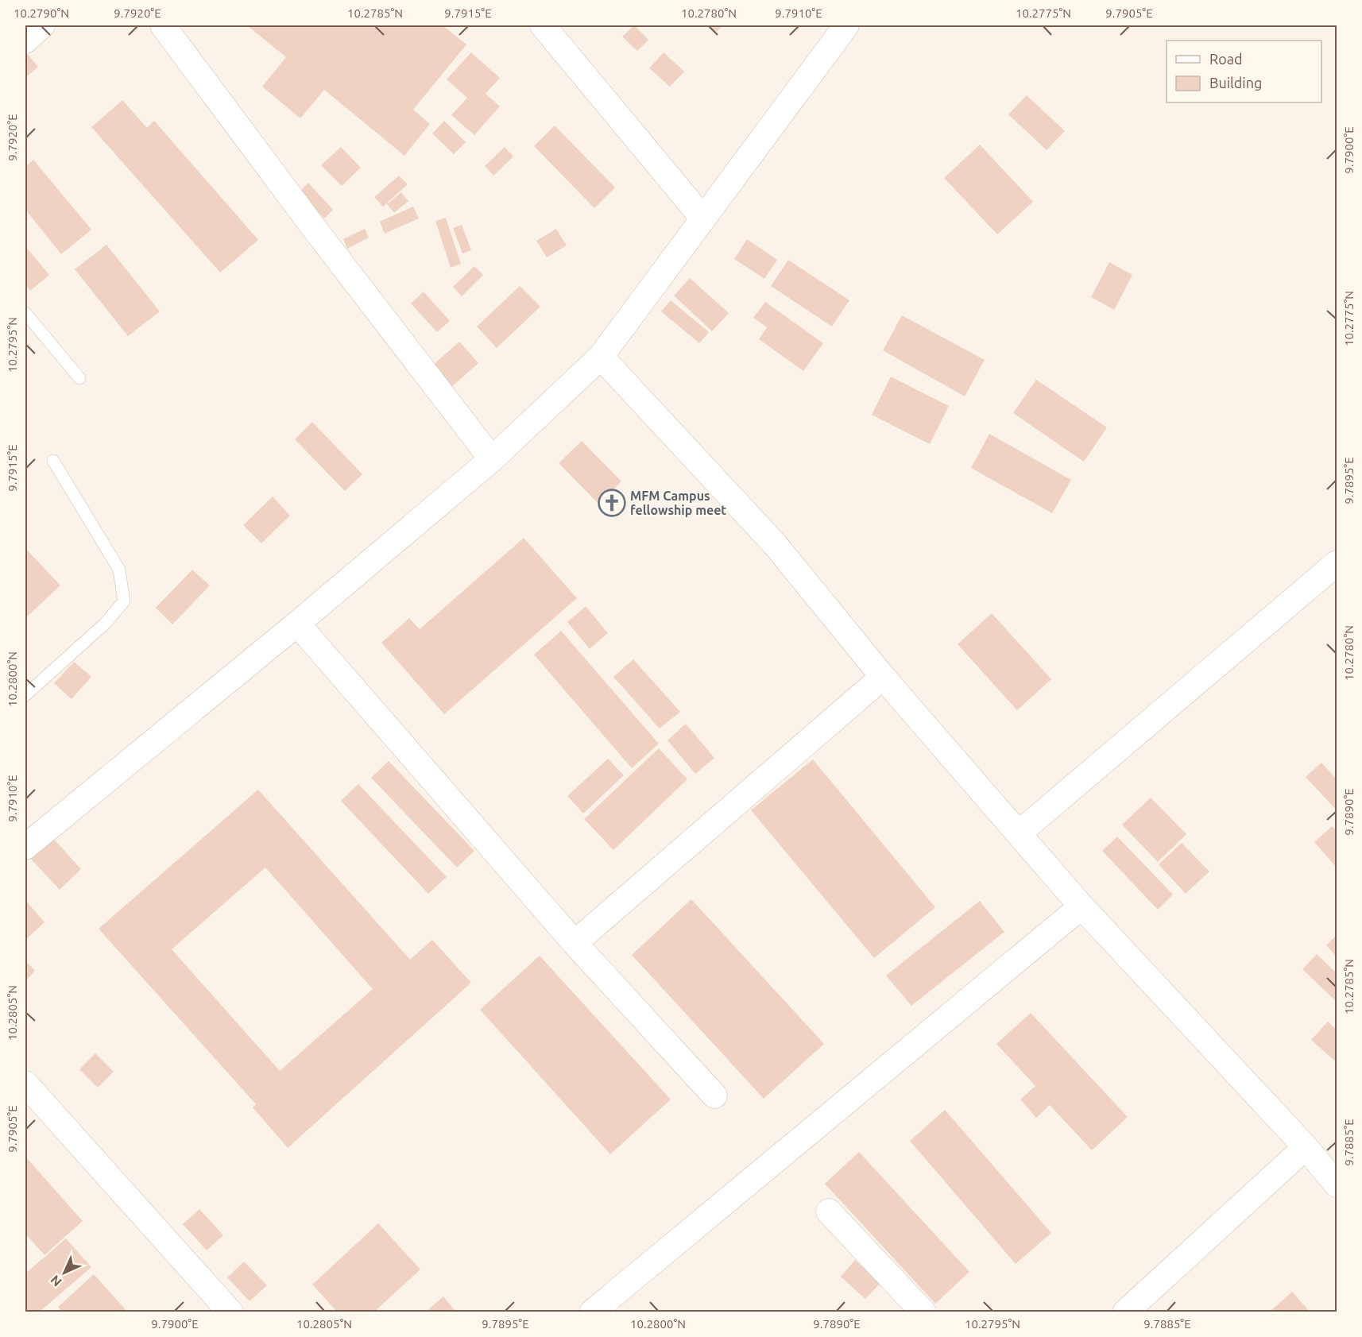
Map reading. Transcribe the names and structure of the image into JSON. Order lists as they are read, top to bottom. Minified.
{"places":{"church":["MFM Campus fellowship meet"]},"legend":["Road","Building"],"north":"bottom left","coordinates":["10.2790°N","9.7920°E","10.2785°N","9.7915°E","10.2780°N","9.7910°E","10.2775°N","9.7905°E","9.7900°E","10.2795°N","9.7895°E","10.2800°N","9.7890°E","10.2805°N","9.7885°E"]}
